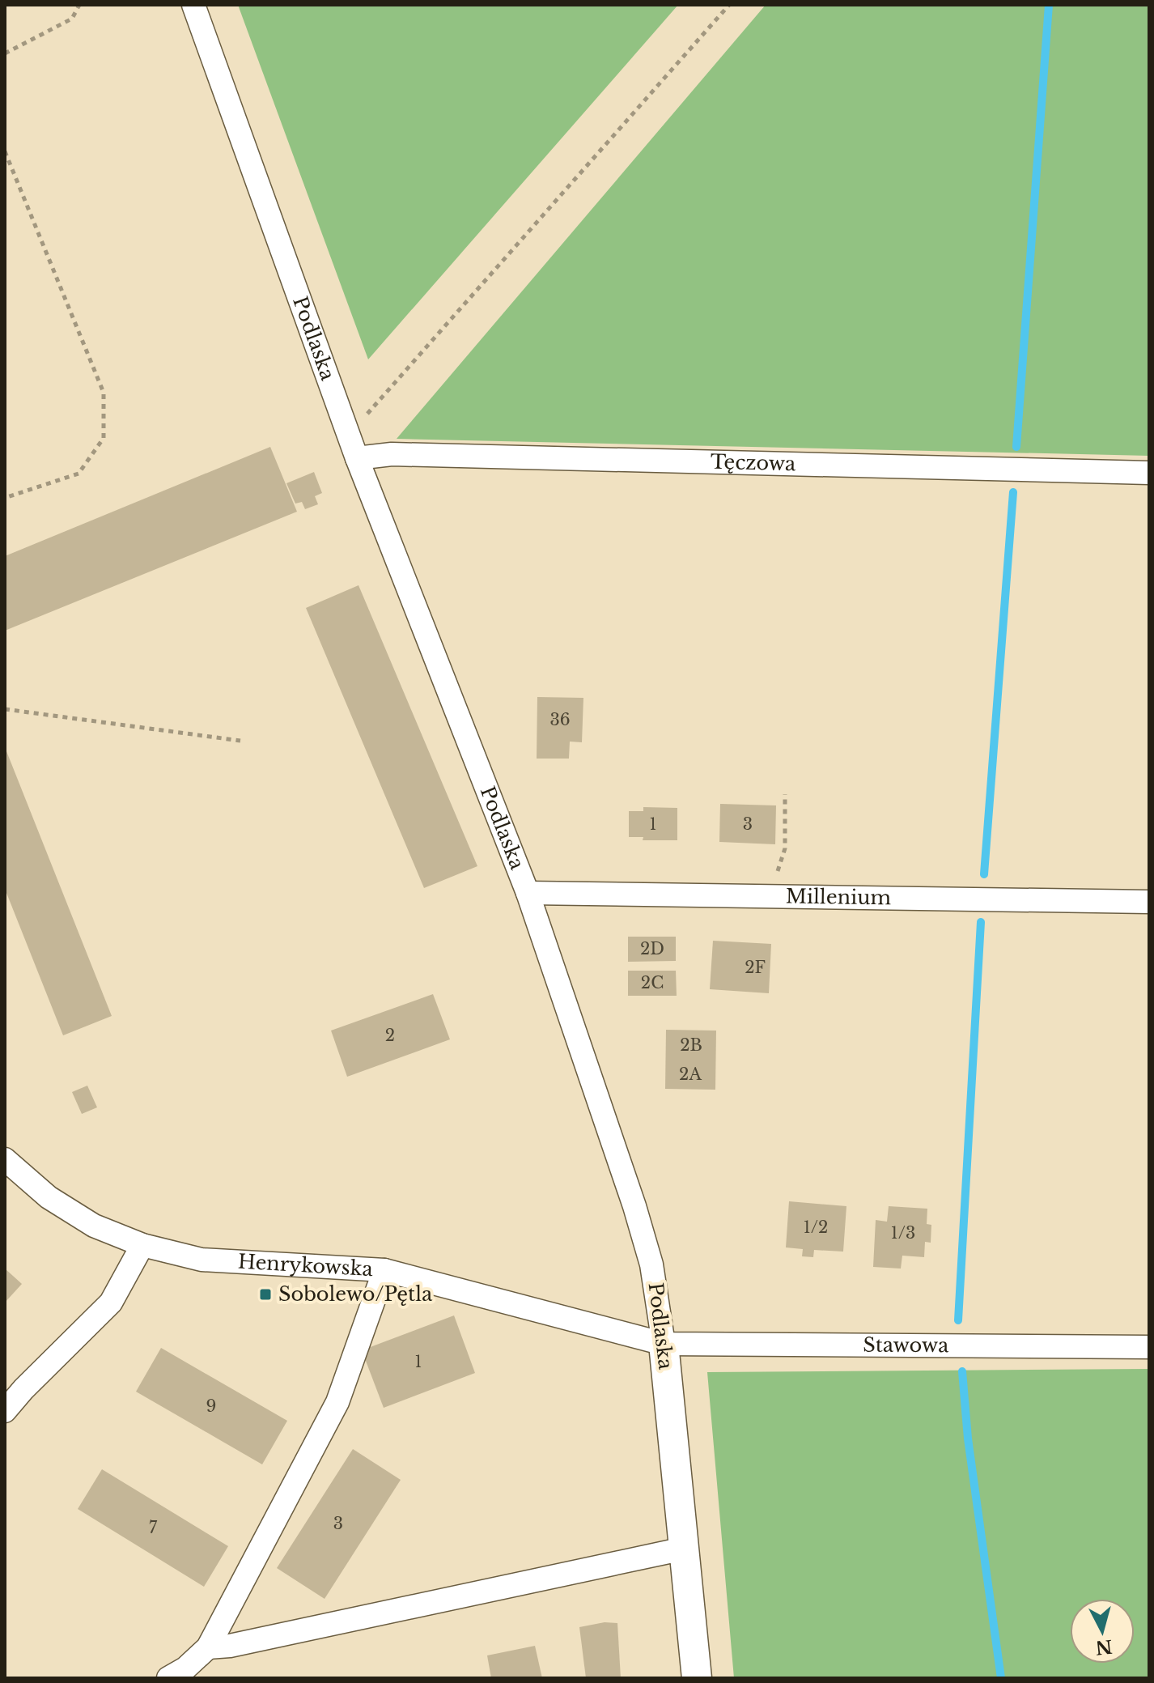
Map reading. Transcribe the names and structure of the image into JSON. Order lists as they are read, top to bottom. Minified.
{"streets":{"street":["Podlaska","Tęczowa","Millenium","Henrykowska","Stawowa"]},"crossings":[["Podlaska","Tęczowa"],["Podlaska","Millenium"],["Podlaska","Henrykowska"],["Podlaska","Stawowa"],["Henrykowska","Stawowa"]],"places":{"transit":["Sobolewo/Pętla"]},"house_numbers":["36","1","3","2D","2F","2C","2","2B","2A","1/2","1/3","1","9","3","7"],"north":"bottom"}
